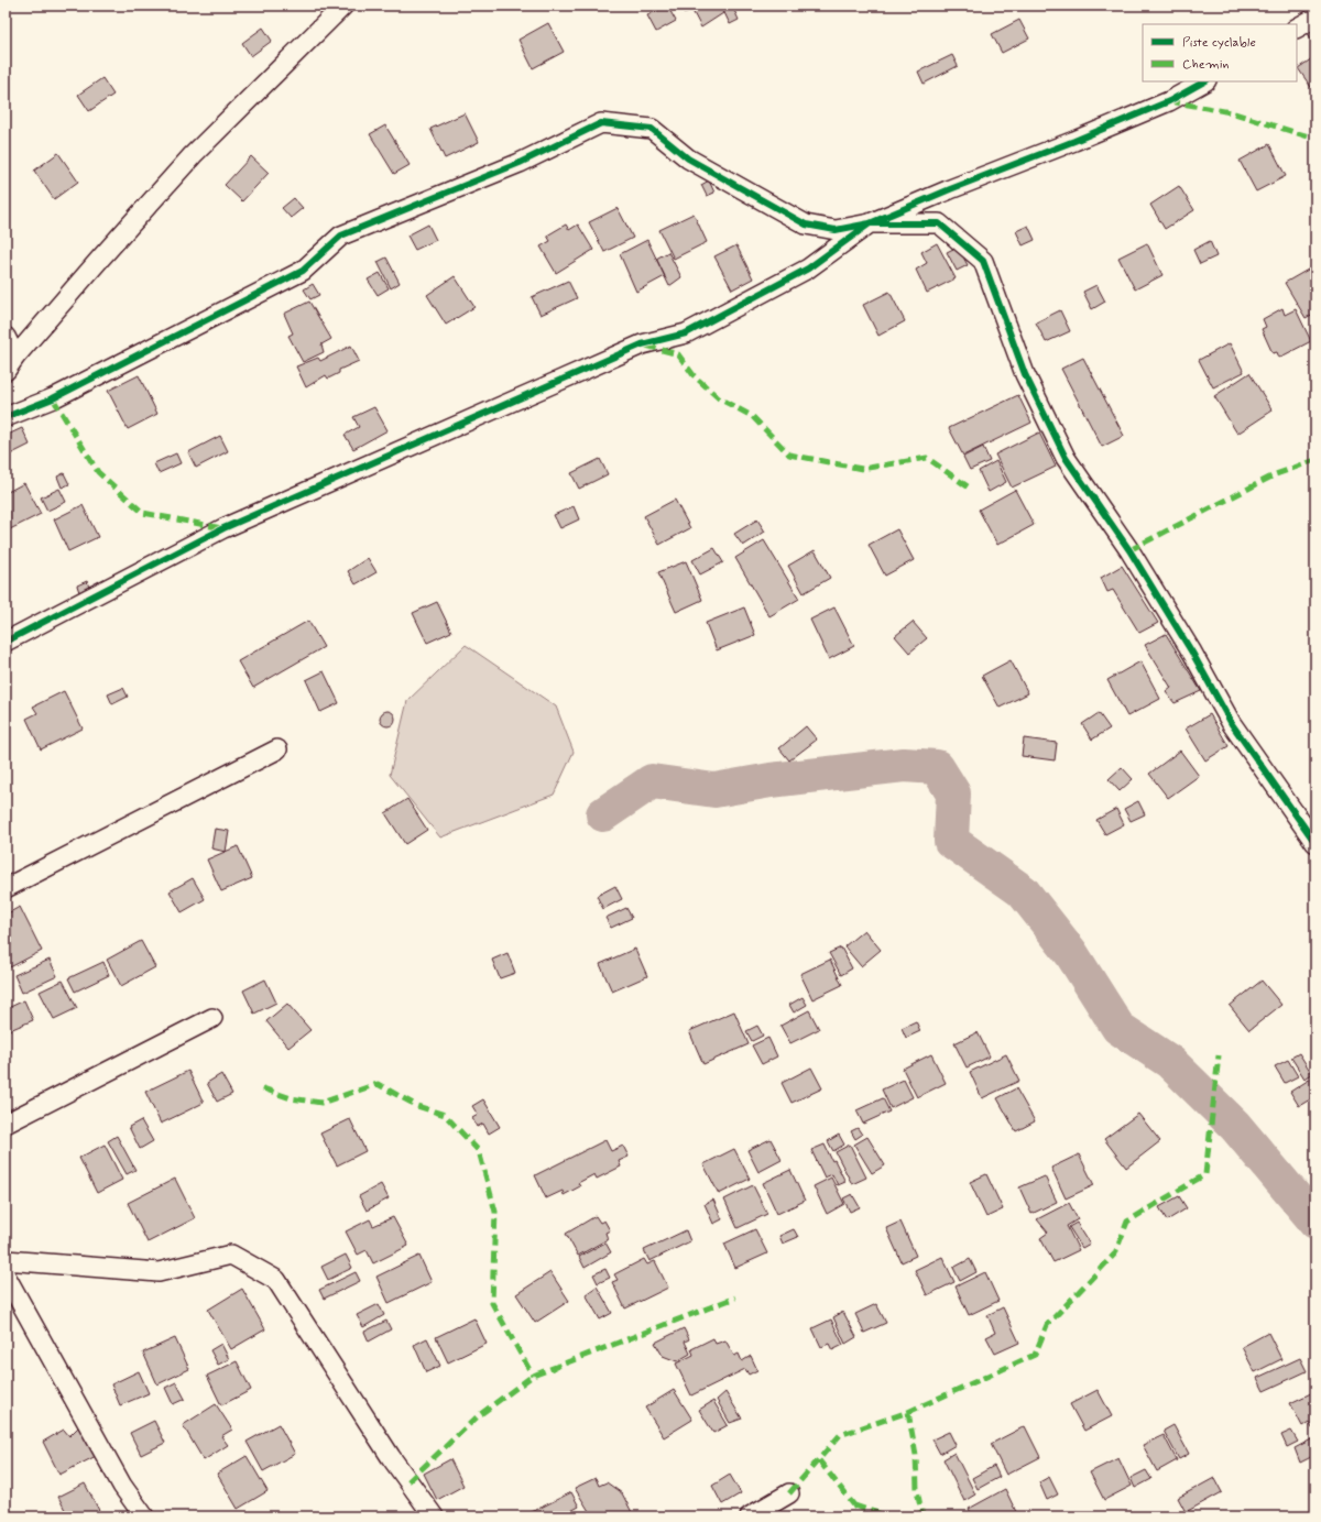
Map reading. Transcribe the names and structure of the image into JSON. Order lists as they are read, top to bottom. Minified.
{"legend":["Piste cyclable","Chemin"]}
